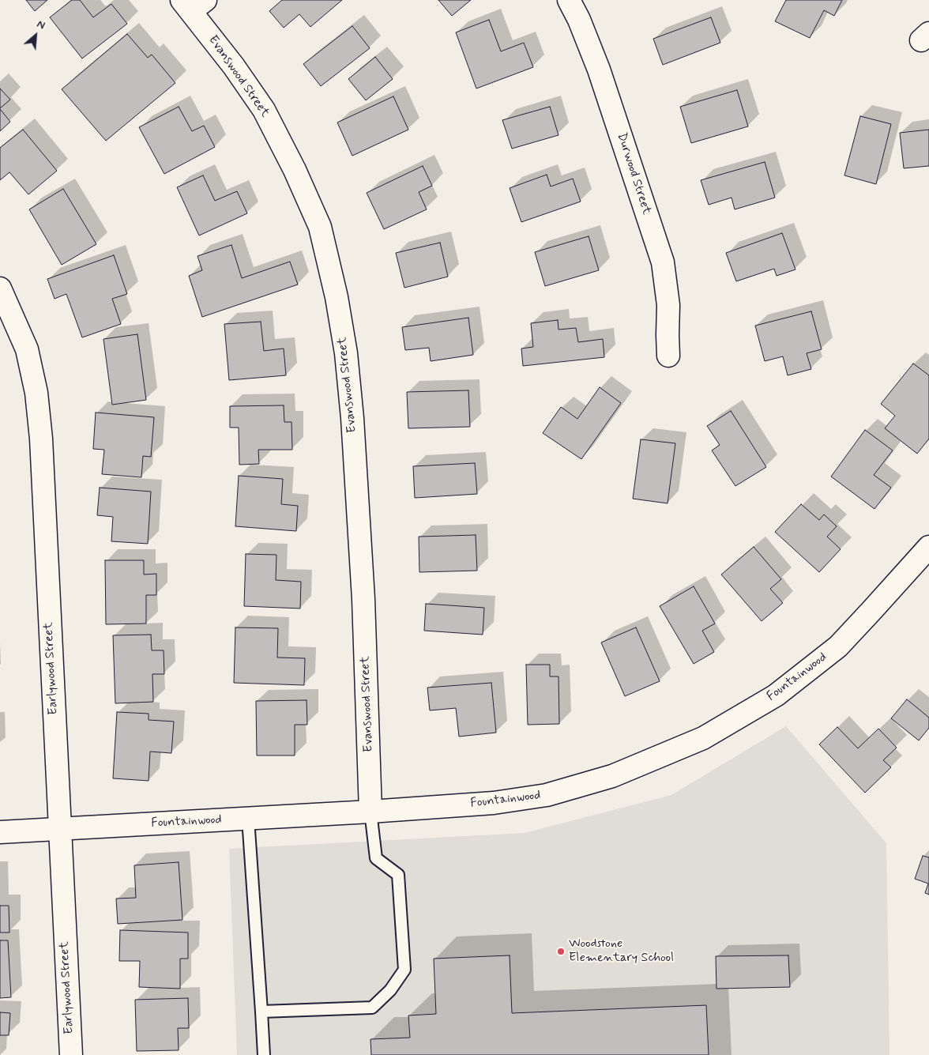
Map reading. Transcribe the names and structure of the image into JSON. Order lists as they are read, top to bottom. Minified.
{"streets":{"street":["Evanswood Street","Durwood Street","Earlywood Street","Fountainwood"]},"crossings":[["Evanswood Street","Fountainwood"],["Earlywood Street","Fountainwood"]],"places":["Woodstone Elementary School"],"north":"top right"}
